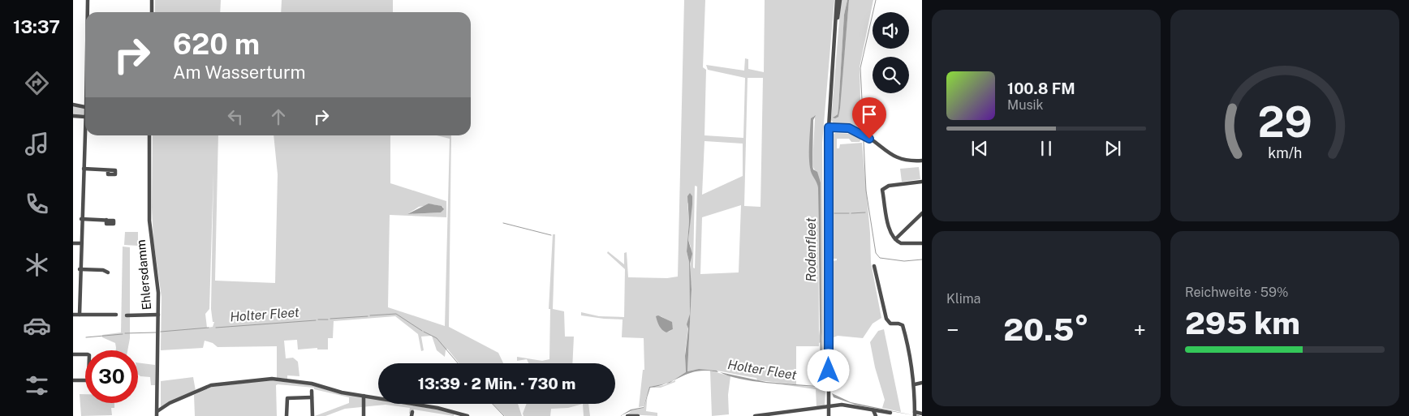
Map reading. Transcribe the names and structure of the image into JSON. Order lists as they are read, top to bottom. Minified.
{"streets":{"street":["Ehlersdamm"]},"water":["Rodenfleet","Holter Fleet"],"page":{"tabs":"13:37","turn":["620 m","Am Wasserturm"],"song":["100.8 FM","Musik"],"tile":["Klima",["Reichweite · 59%","295 km"]],"heat":["−","20.5°","+"],"limit":"30","trip":"13:39 · 2 Min. · 730 m","gauge":["29","km/h"]}}
